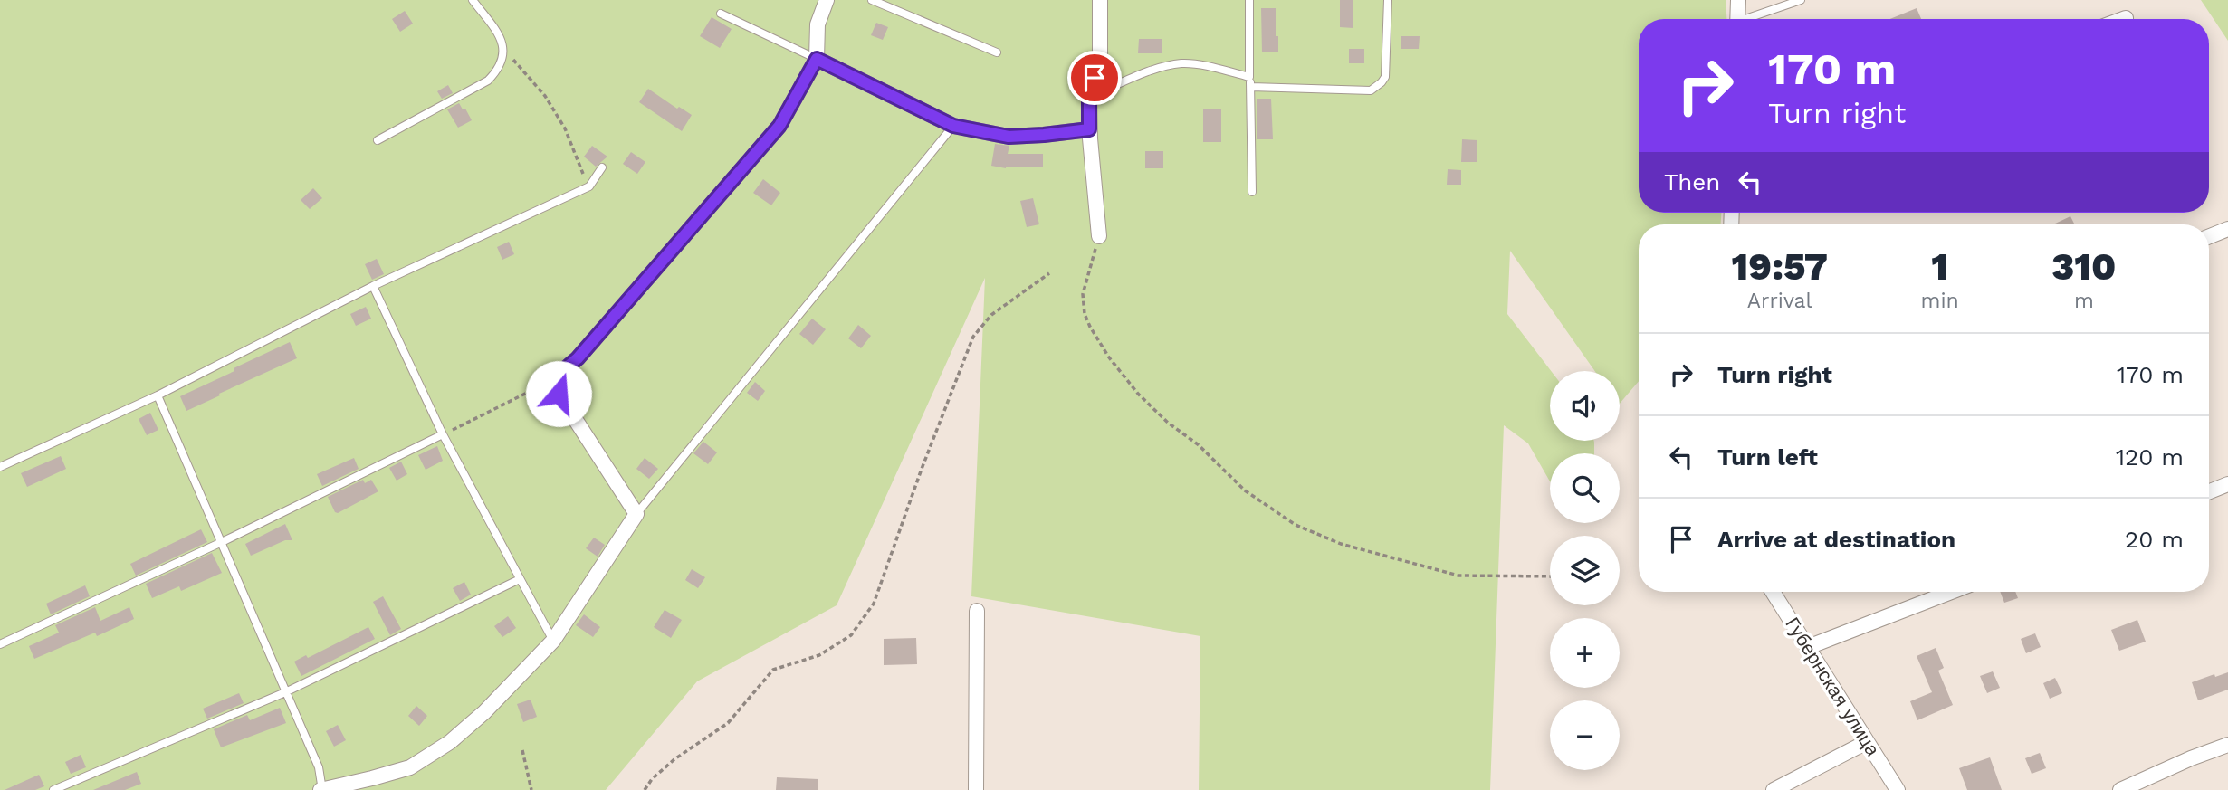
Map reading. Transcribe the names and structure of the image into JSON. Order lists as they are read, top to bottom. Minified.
{"streets":{"street":["Губернская улица"]},"page":{"turn":["170 m","Turn right"],"then":"Then","eta":["19:57","Arrival","1","min","310","m"],"list":[{"name":"Turn right","value":"170 m"},{"name":"Turn left","value":"120 m"},{"name":"Arrive at destination","value":"20 m"}],"map_buttons":["+","−"]}}
